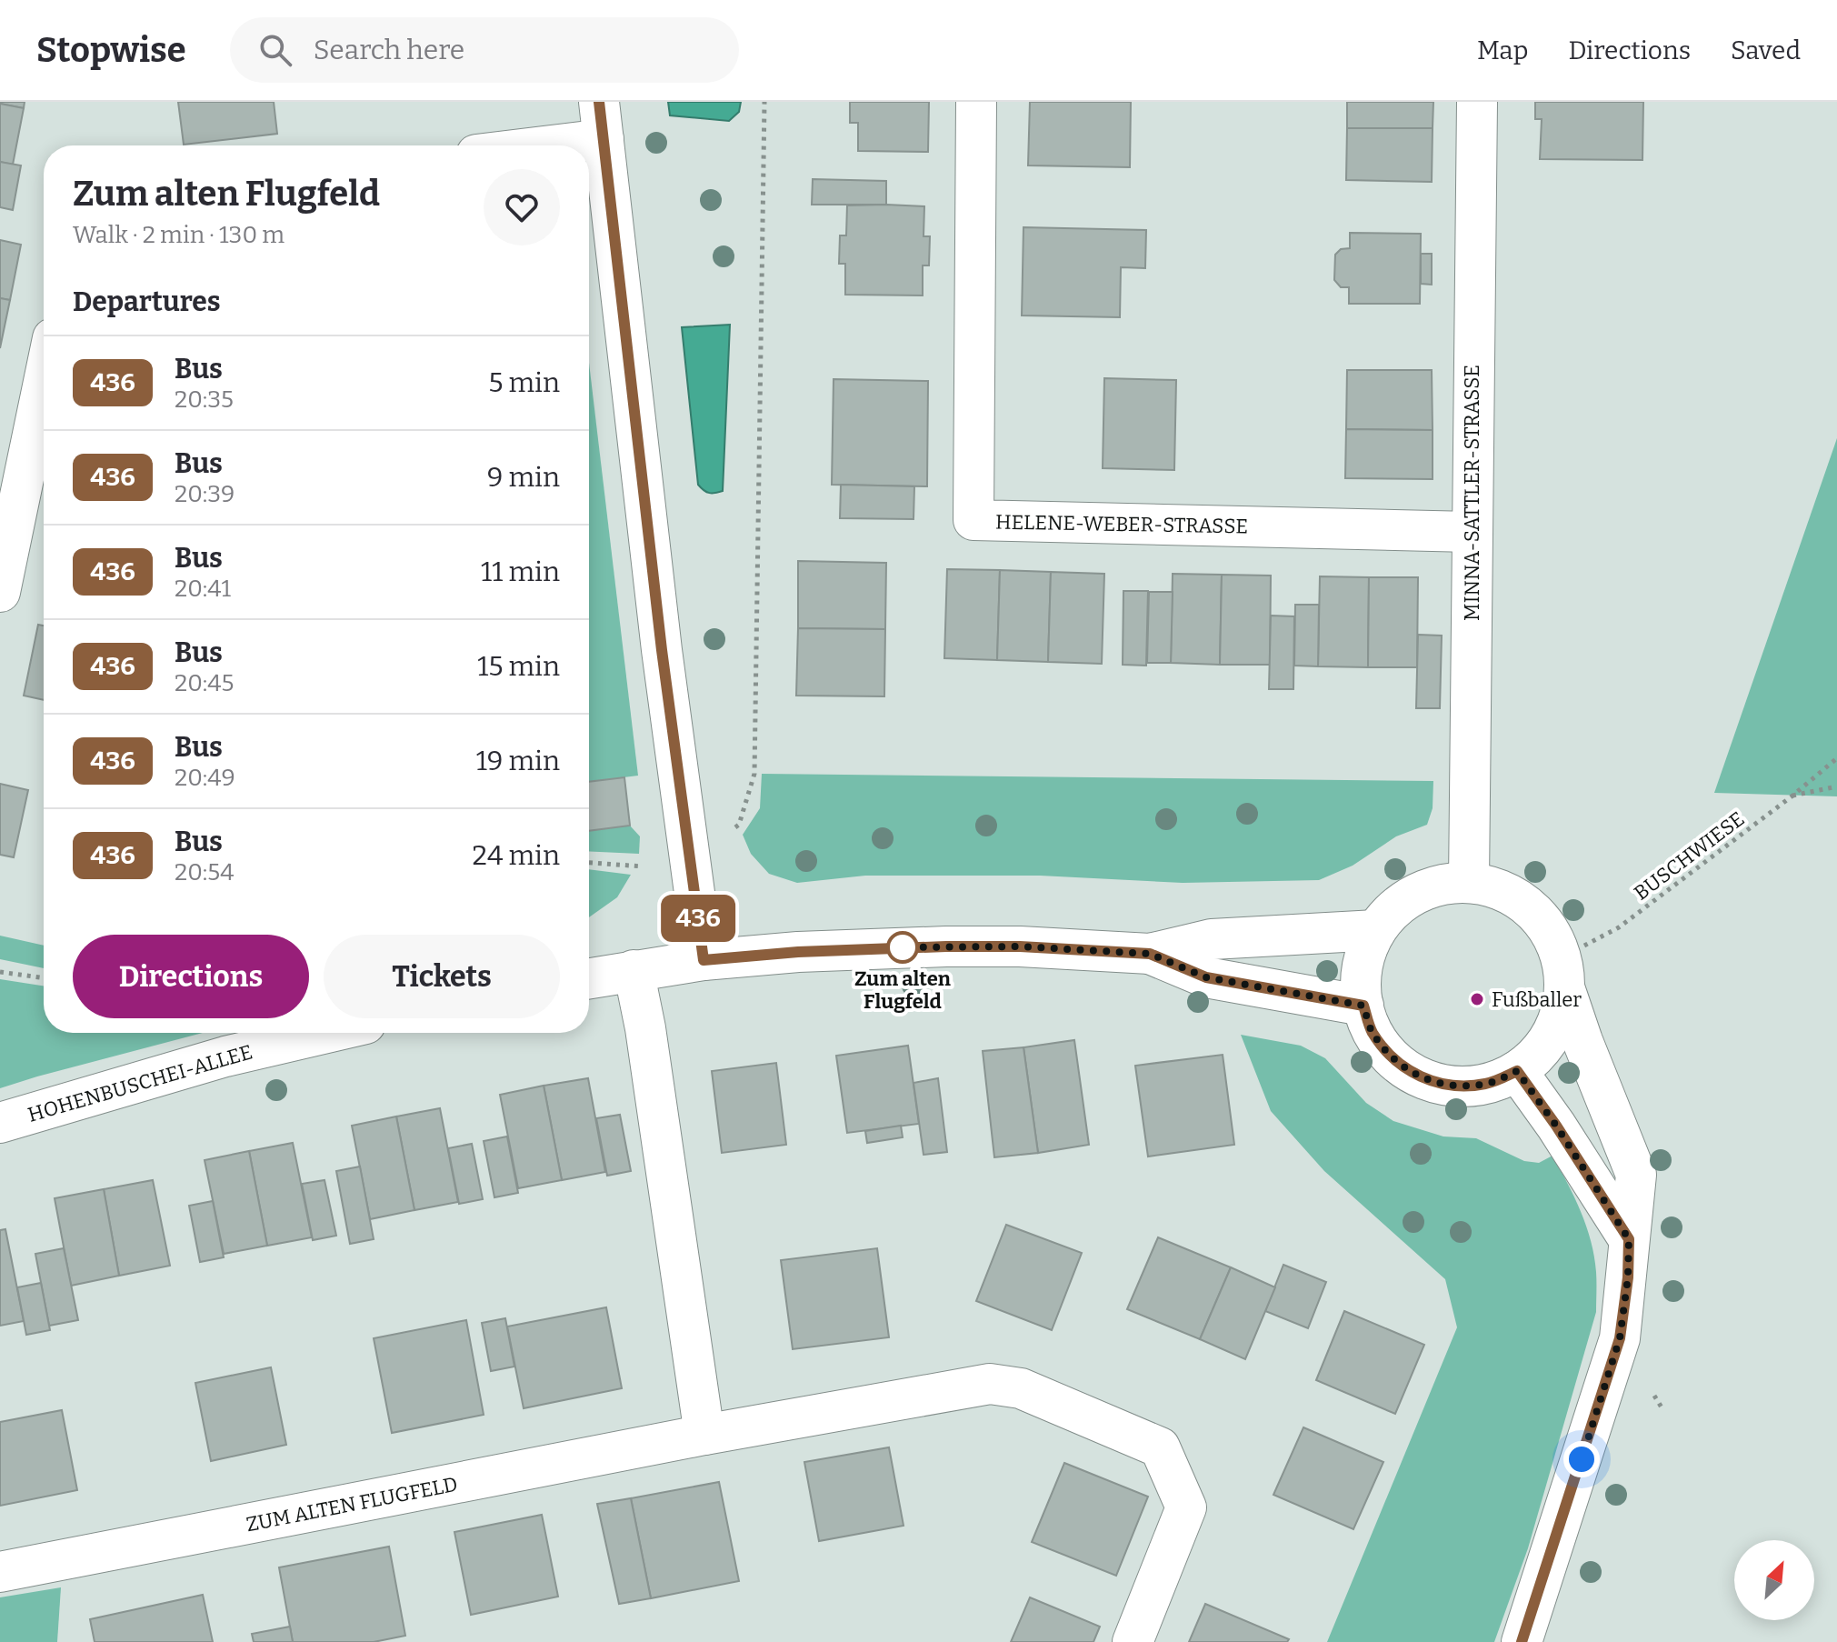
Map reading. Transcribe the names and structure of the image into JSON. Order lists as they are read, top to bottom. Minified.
{"streets":{"street":["MINNA-SATTLER-STRASSE","HELENE-WEBER-STRASSE","HOHENBUSCHEI-ALLEE","ZUM ALTEN FLUGFELD"],"path":["BUSCHWIESE"]},"crossings":[["MINNA-SATTLER-STRASSE","HELENE-WEBER-STRASSE"],["MINNA-SATTLER-STRASSE","BUSCHWIESE"]],"places":["Zum alten Flugfeld","Fußballer"],"lines":["bus line 436"],"north":"top right","page":{"header":"Stopwise","search":"Search here","nav":["Map","Directions","Saved"],"on_map":"436","heading":[["Zum alten Flugfeld","Walk · 2 min · 130 m"],"Departures"],"list":[{"mark":"436","name":"Bus","note":"20:35","value":"5 min"},{"mark":"436","name":"Bus","note":"20:39","value":"9 min"},{"mark":"436","name":"Bus","note":"20:41","value":"11 min"},{"mark":"436","name":"Bus","note":"20:45","value":"15 min"},{"mark":"436","name":"Bus","note":"20:49","value":"19 min"},{"mark":"436","name":"Bus","note":"20:54","value":"24 min"}],"buttons":["Directions","Tickets"]}}
